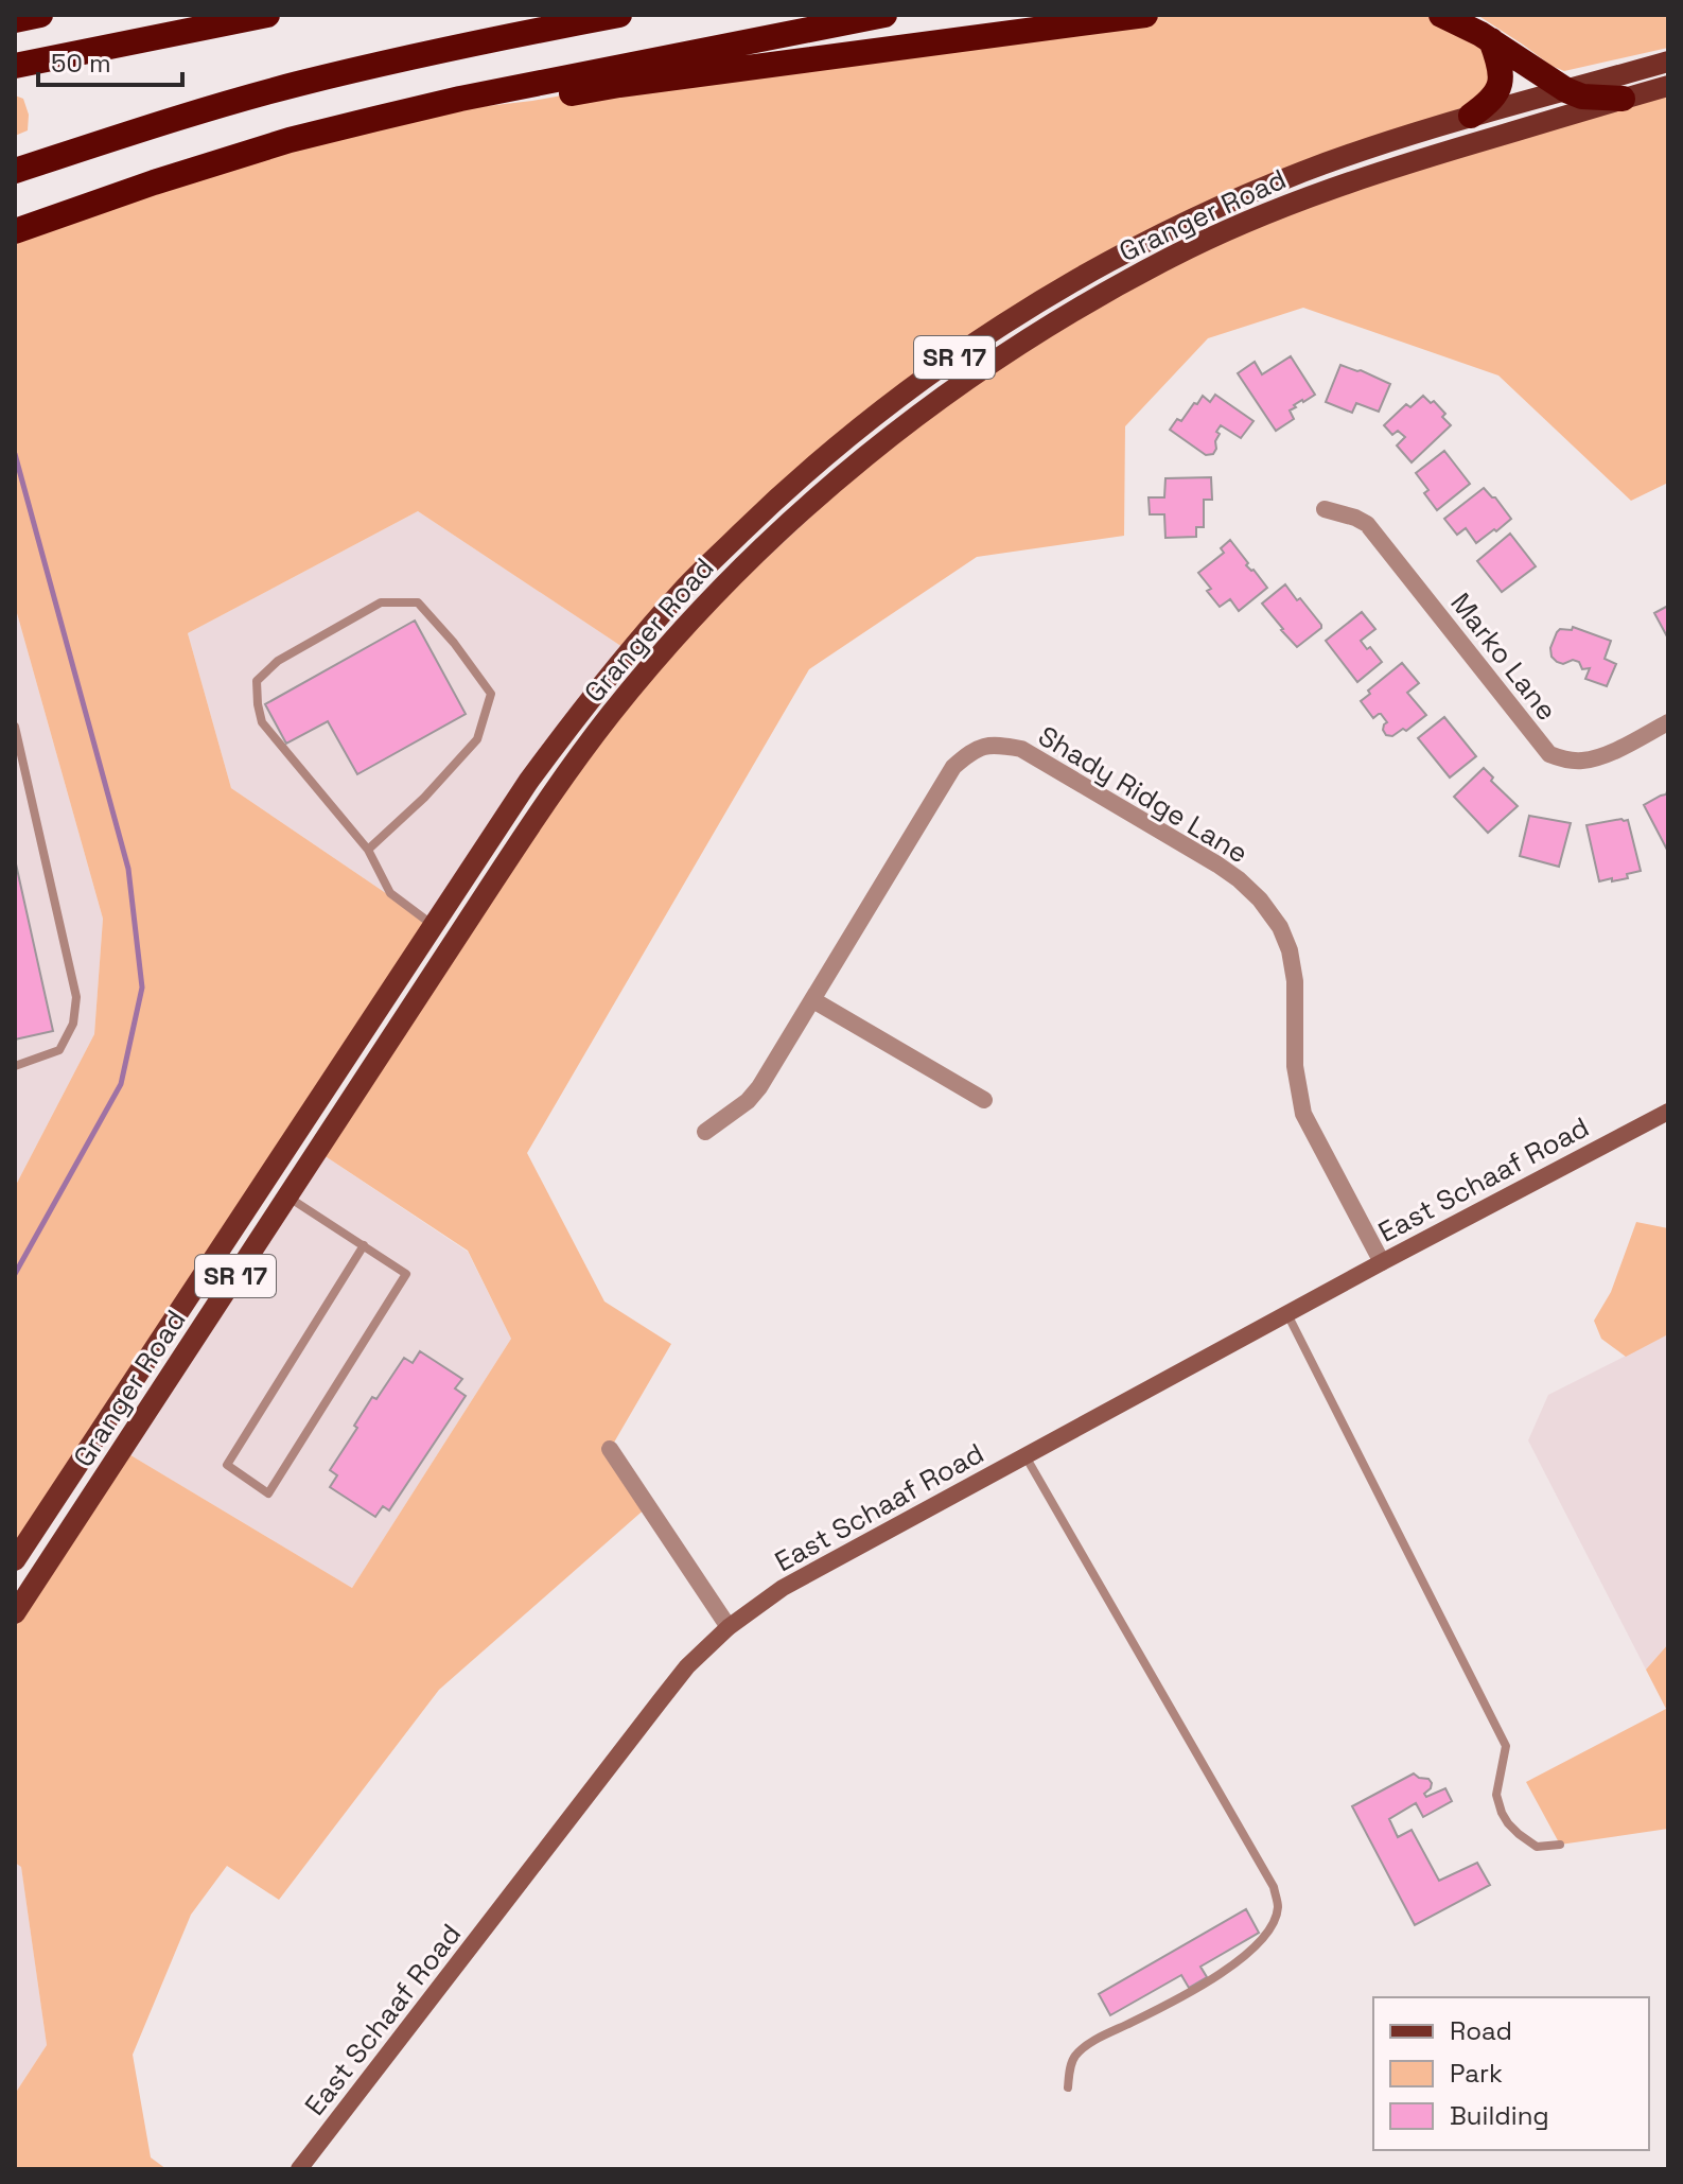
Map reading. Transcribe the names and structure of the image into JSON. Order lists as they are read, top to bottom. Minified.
{"streets":{"main road":["Granger Road","SR 17"],"street":["Marko Lane","Shady Ridge Lane","East Schaaf Road"]},"crossings":[["Shady Ridge Lane","East Schaaf Road"]],"legend":["Road","Park","Building"],"scale_bar":"50 m"}
